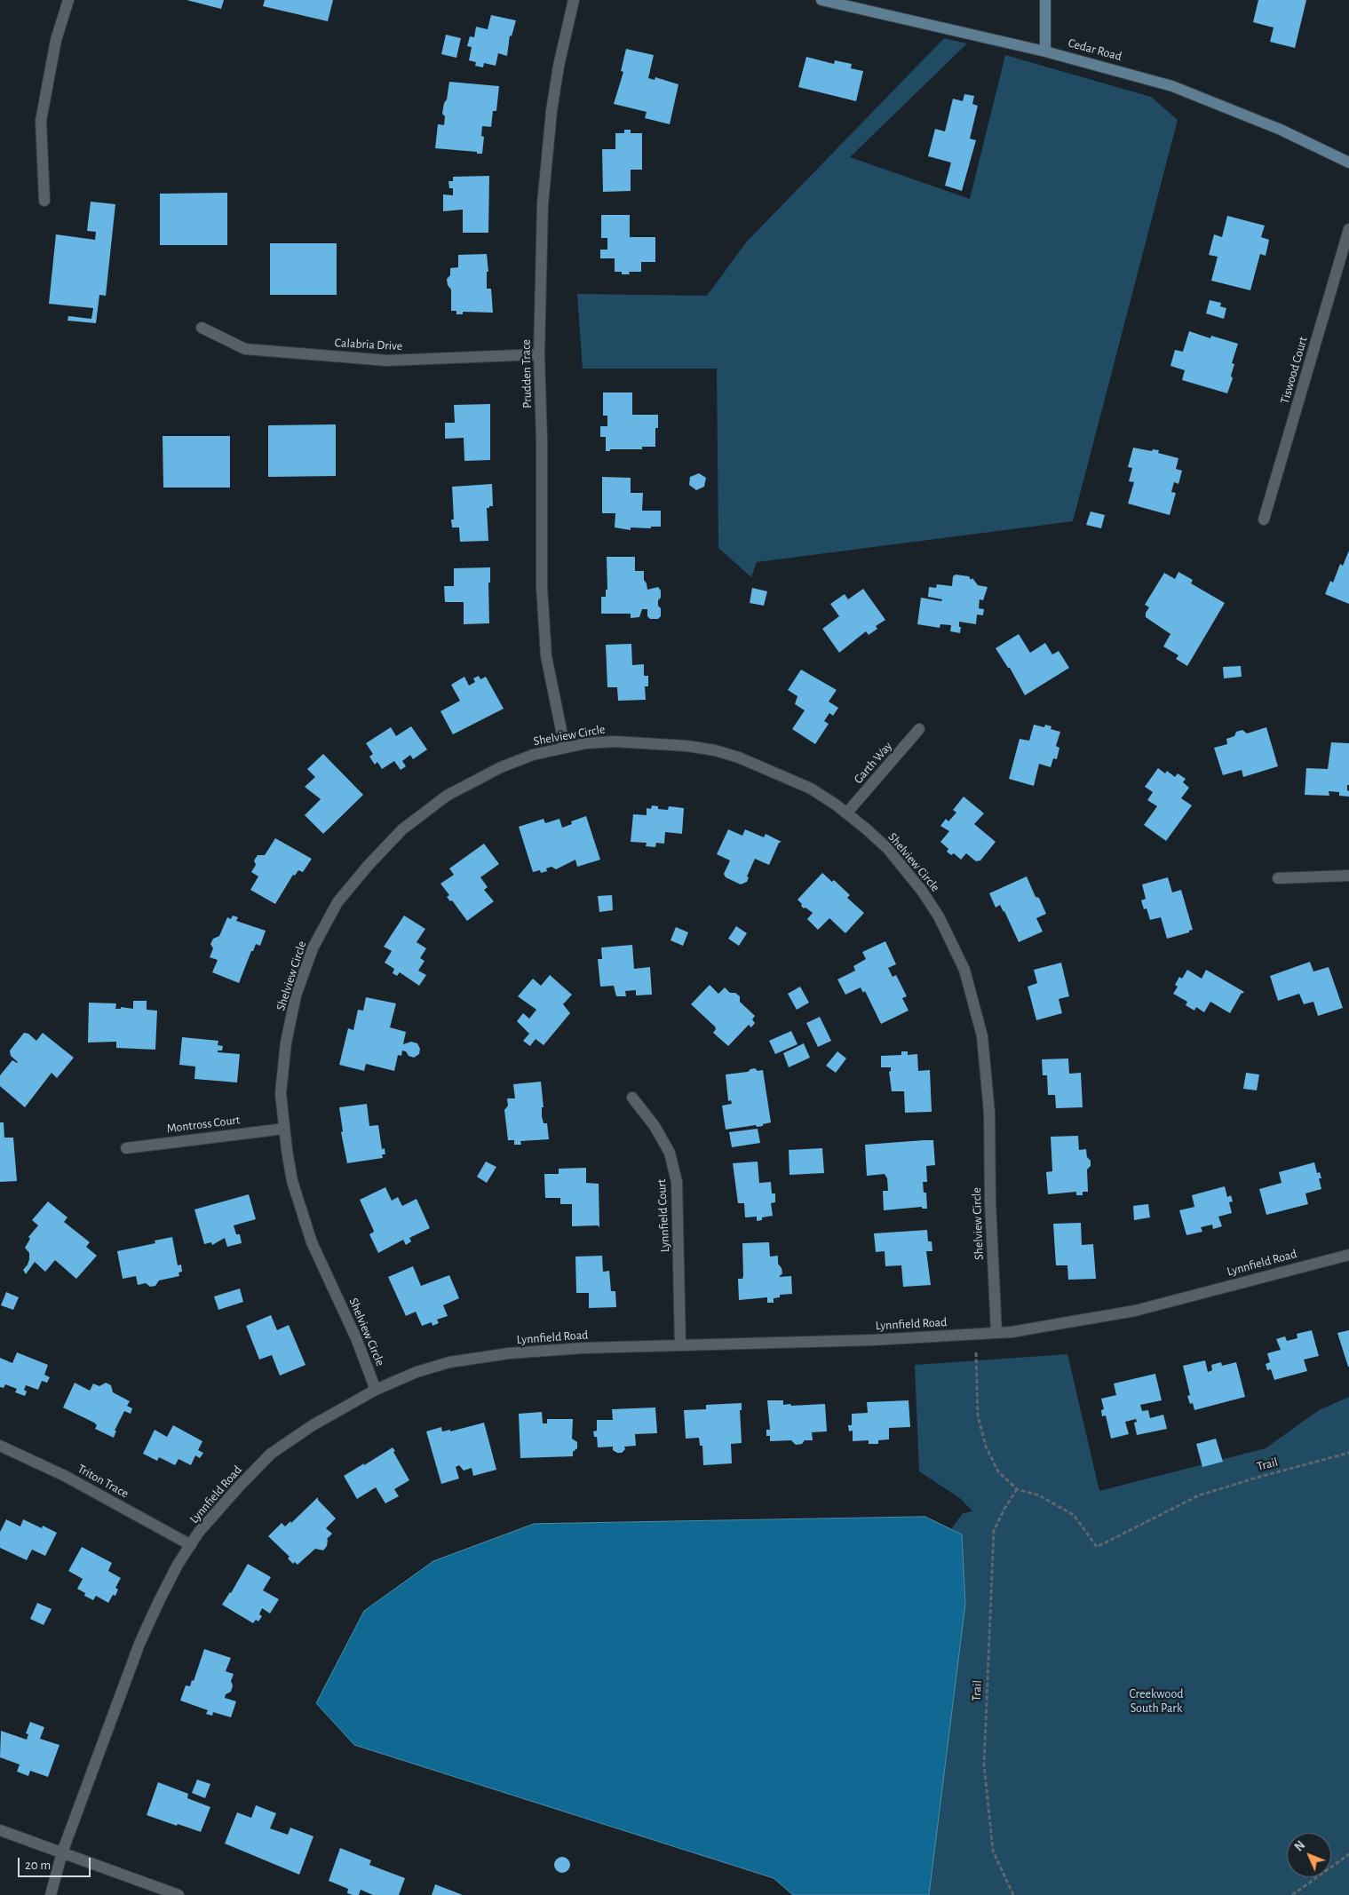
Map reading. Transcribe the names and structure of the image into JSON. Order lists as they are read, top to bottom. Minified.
{"streets":{"street":["Cedar Road","Calabria Drive","Tiswood Court","Prudden Trace","Shelview Circle","Garth Way","Montross Court","Lynnfield Court","Lynnfield Road","Triton Trace"],"path":["Trail"]},"crossings":[["Calabria Drive","Prudden Trace"],["Prudden Trace","Shelview Circle"],["Shelview Circle","Garth Way"],["Shelview Circle","Montross Court"],["Shelview Circle","Lynnfield Road"],["Lynnfield Court","Lynnfield Road"],["Lynnfield Road","Triton Trace"]],"parks":["Creekwood South Park"],"scale_bar":"20 m","north":"top left"}
